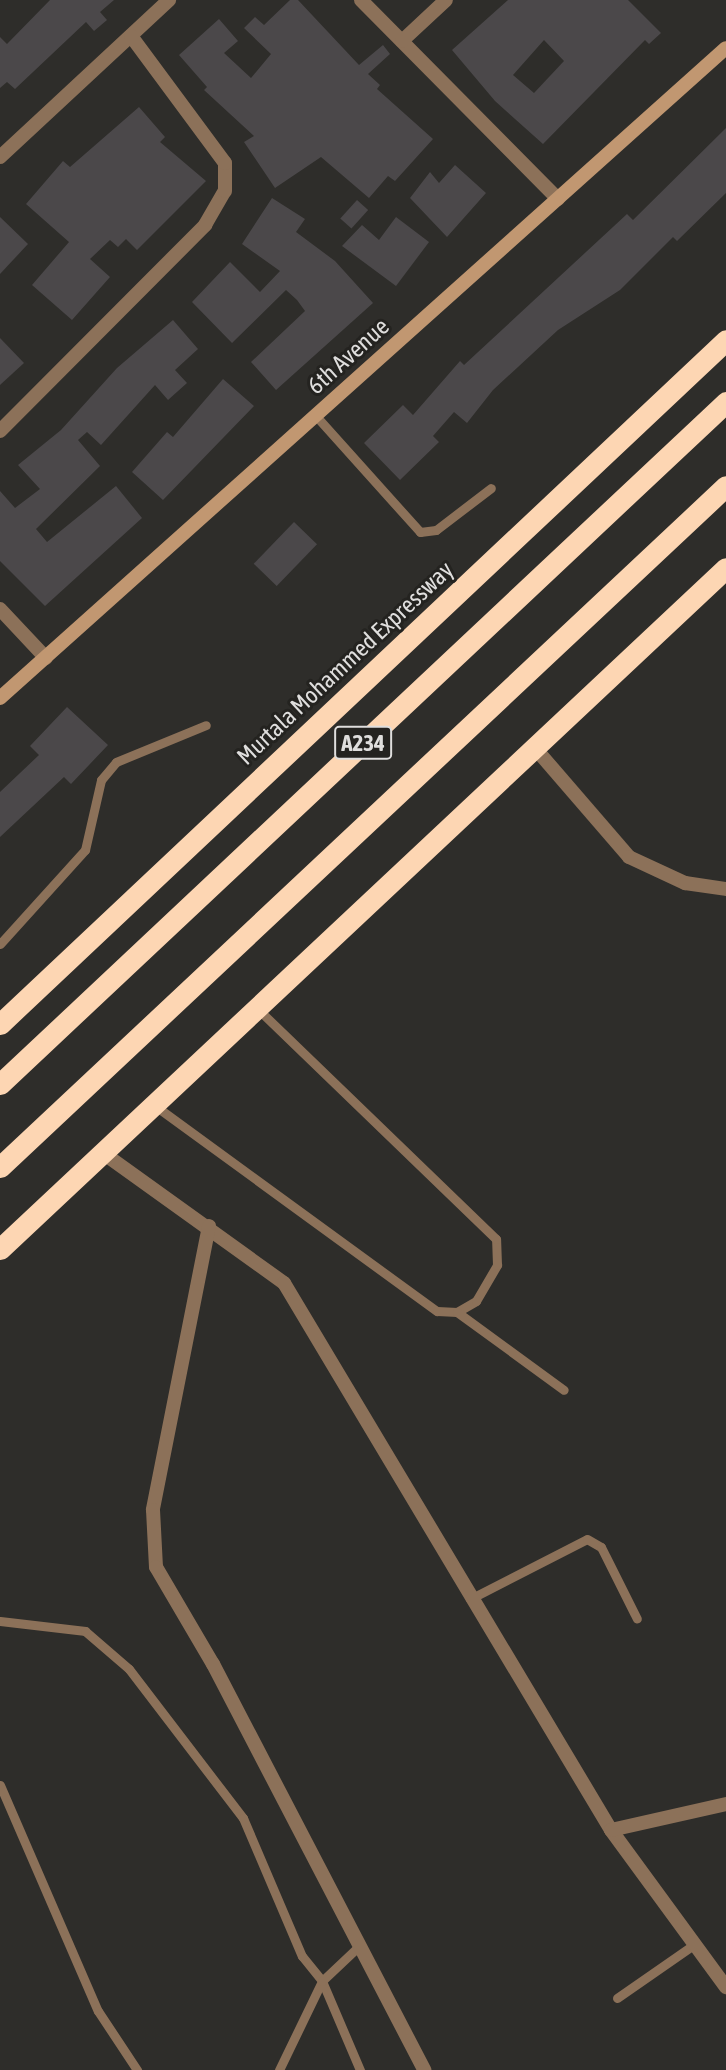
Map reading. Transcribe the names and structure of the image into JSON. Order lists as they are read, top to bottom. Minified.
{"streets":{"highway":["Murtala Mohammed Expressway","A234"],"street":["6th Avenue"]}}
